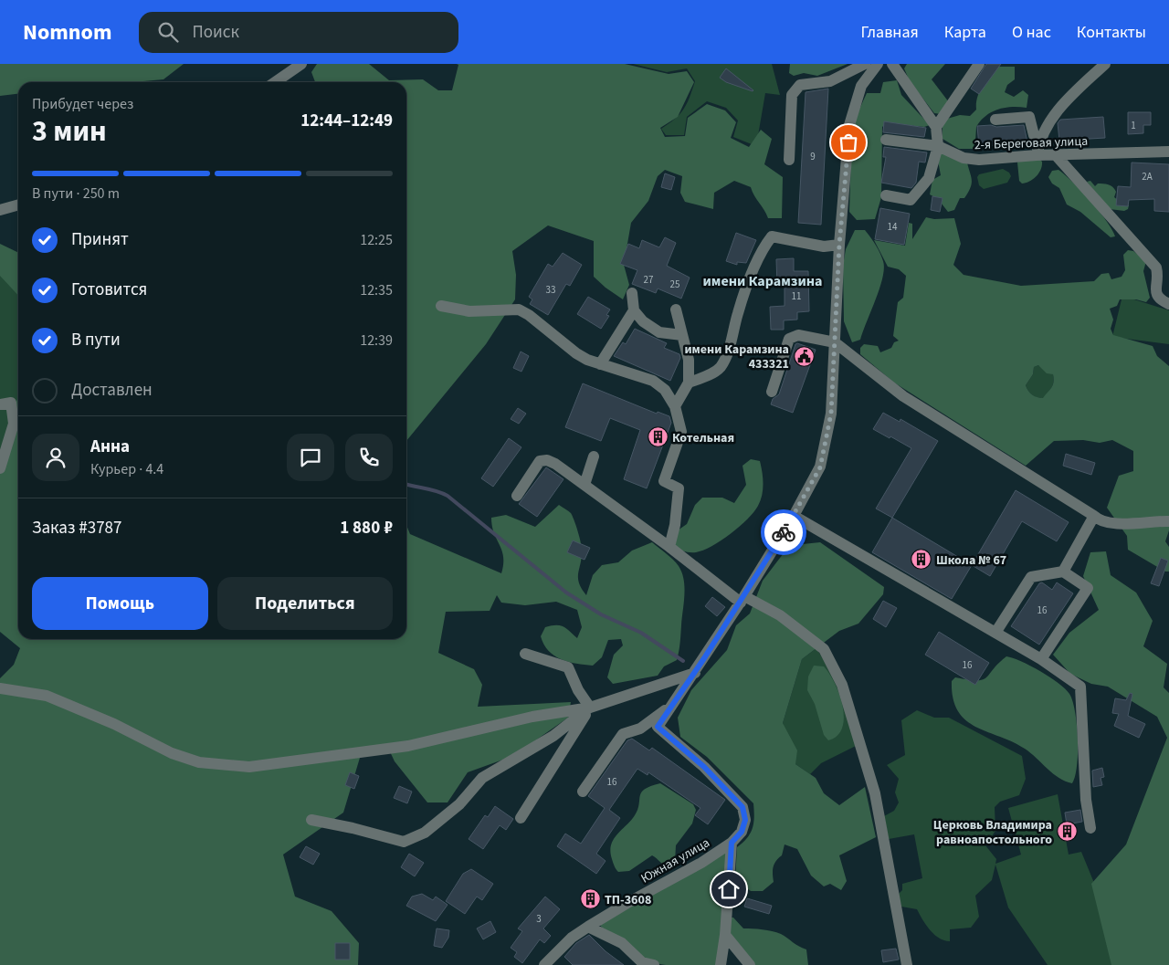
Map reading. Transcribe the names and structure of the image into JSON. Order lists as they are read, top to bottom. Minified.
{"streets":{"street":["2-я Береговая улица","Южная улица"]},"districts":["имени Карамзина"],"places":{"public building":["имени Карамзина 433321"],"building":["Котельная","Школа № 67","Церковь Владимира равноапостольного","ТП-3608"]},"house_numbers":["1","9","2А","14","27","25","33","11","16","16","16","3"],"page":{"header":"Nomnom","search":"Поиск","nav":["Главная","Карта","О нас","Контакты"],"heading":["3 мин","Прибудет через","12:44–12:49"],"panel":["Анна","Курьер · 4.4","Заказ #3787","1 880 ₽"],"bar":"В пути · 250 m","list":[["Принят","12:25"],["Готовится","12:35"],["В пути","12:39"],"Доставлен"],"buttons":["Помощь","Поделиться"]}}
